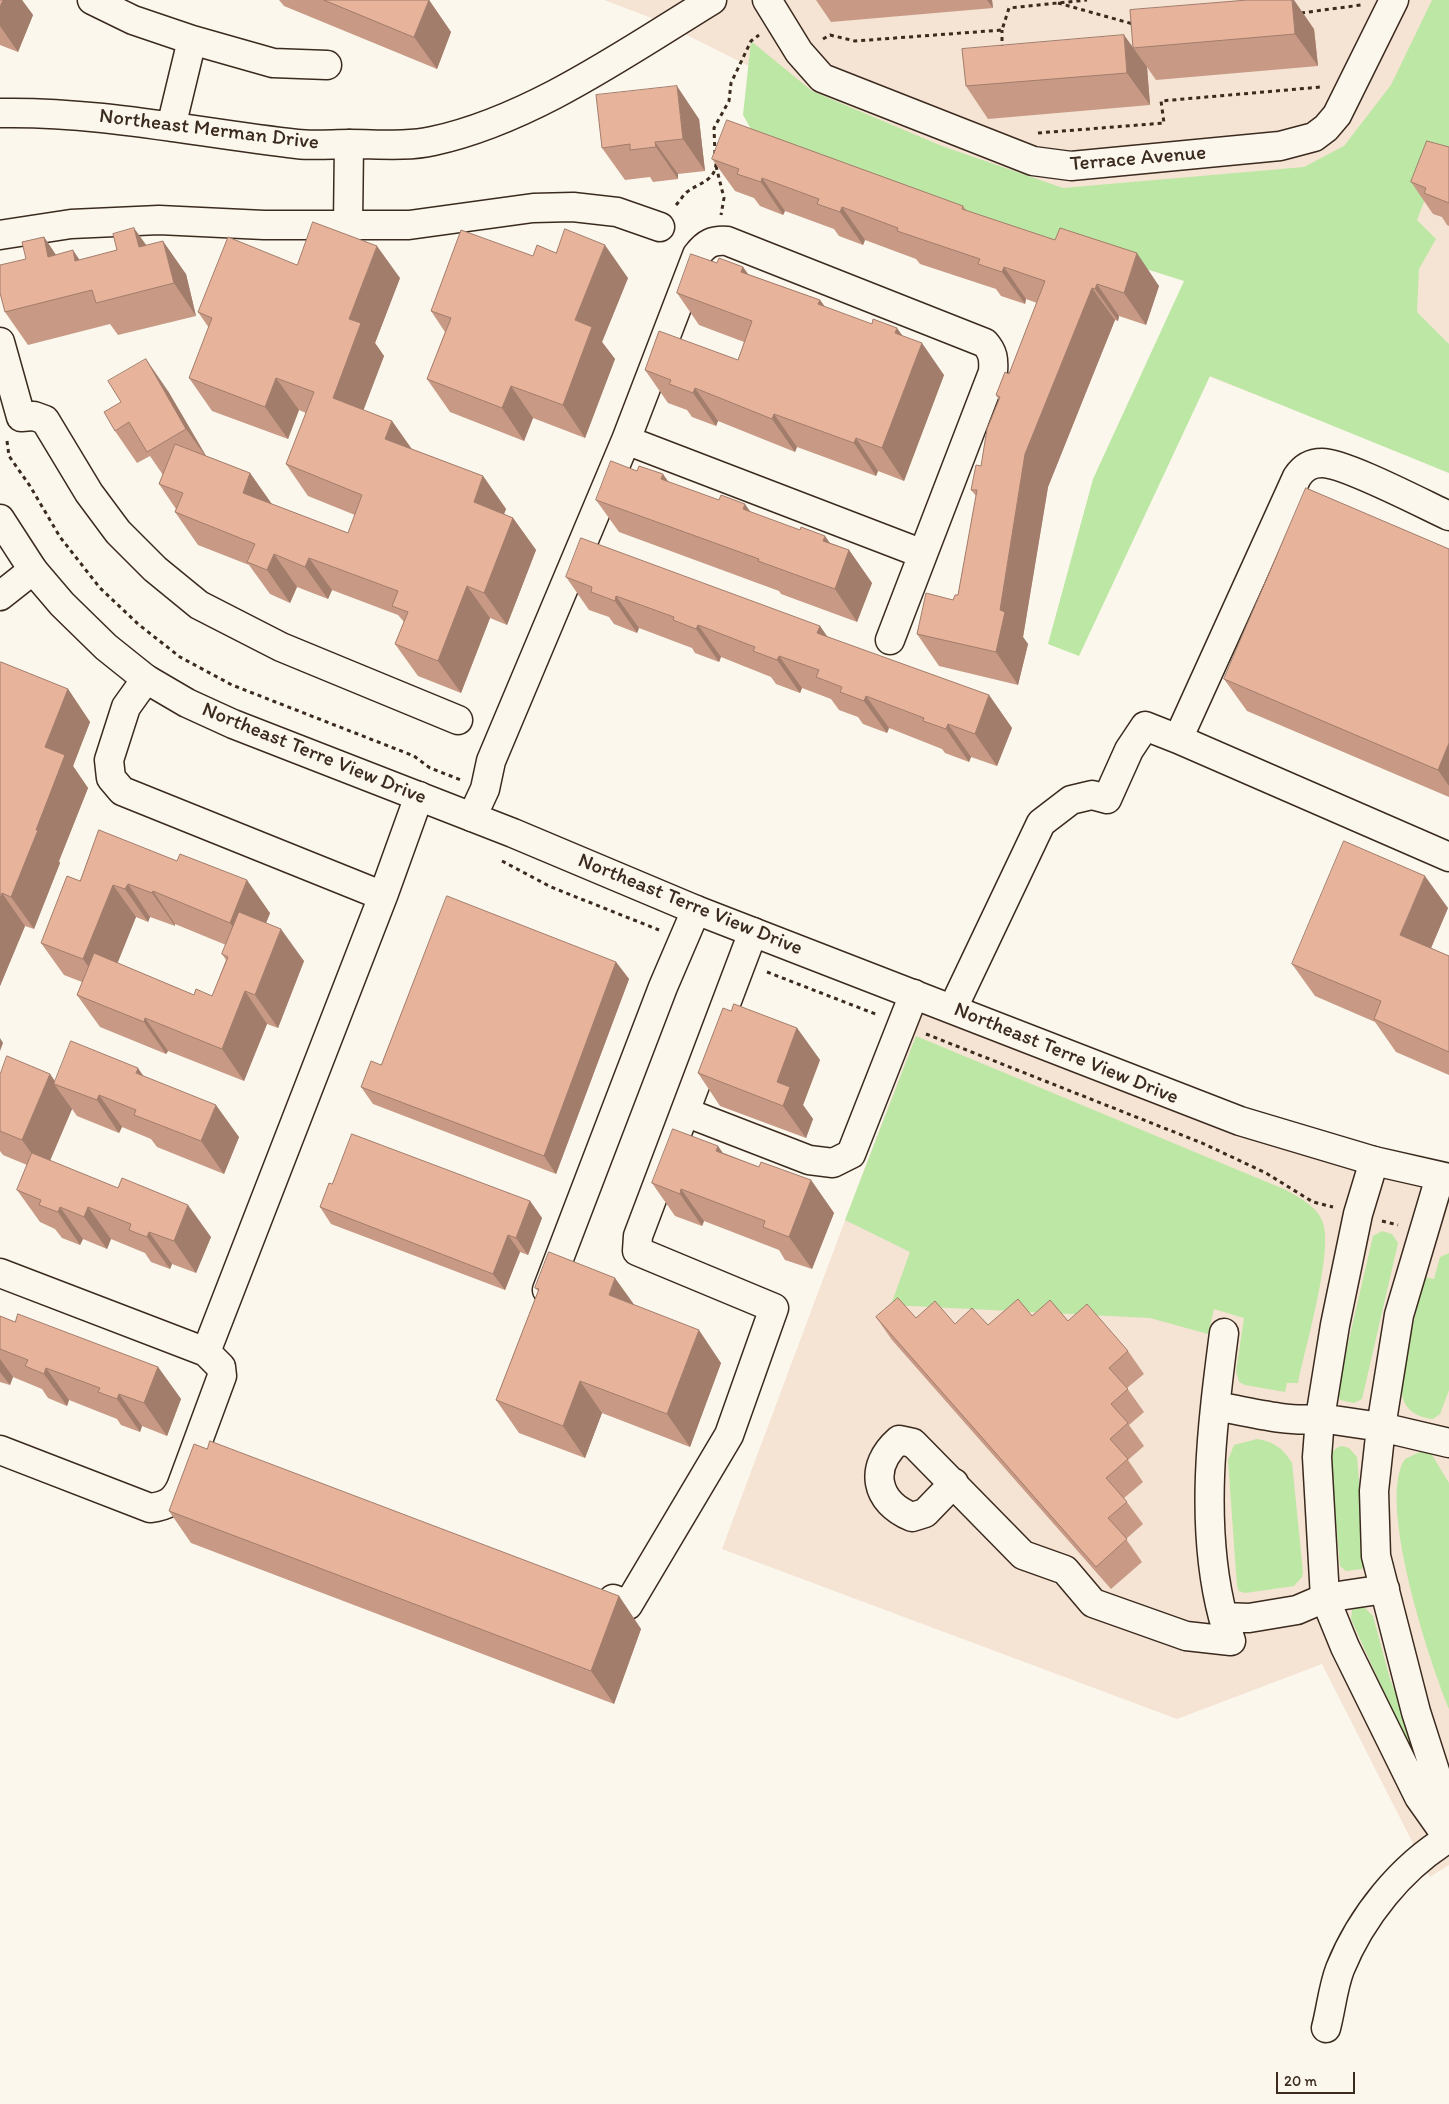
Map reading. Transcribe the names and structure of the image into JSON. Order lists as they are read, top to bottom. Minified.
{"streets":{"street":["Northeast Merman Drive","Terrace Avenue","Northeast Terre View Drive"]},"scale_bar":"20 m"}
